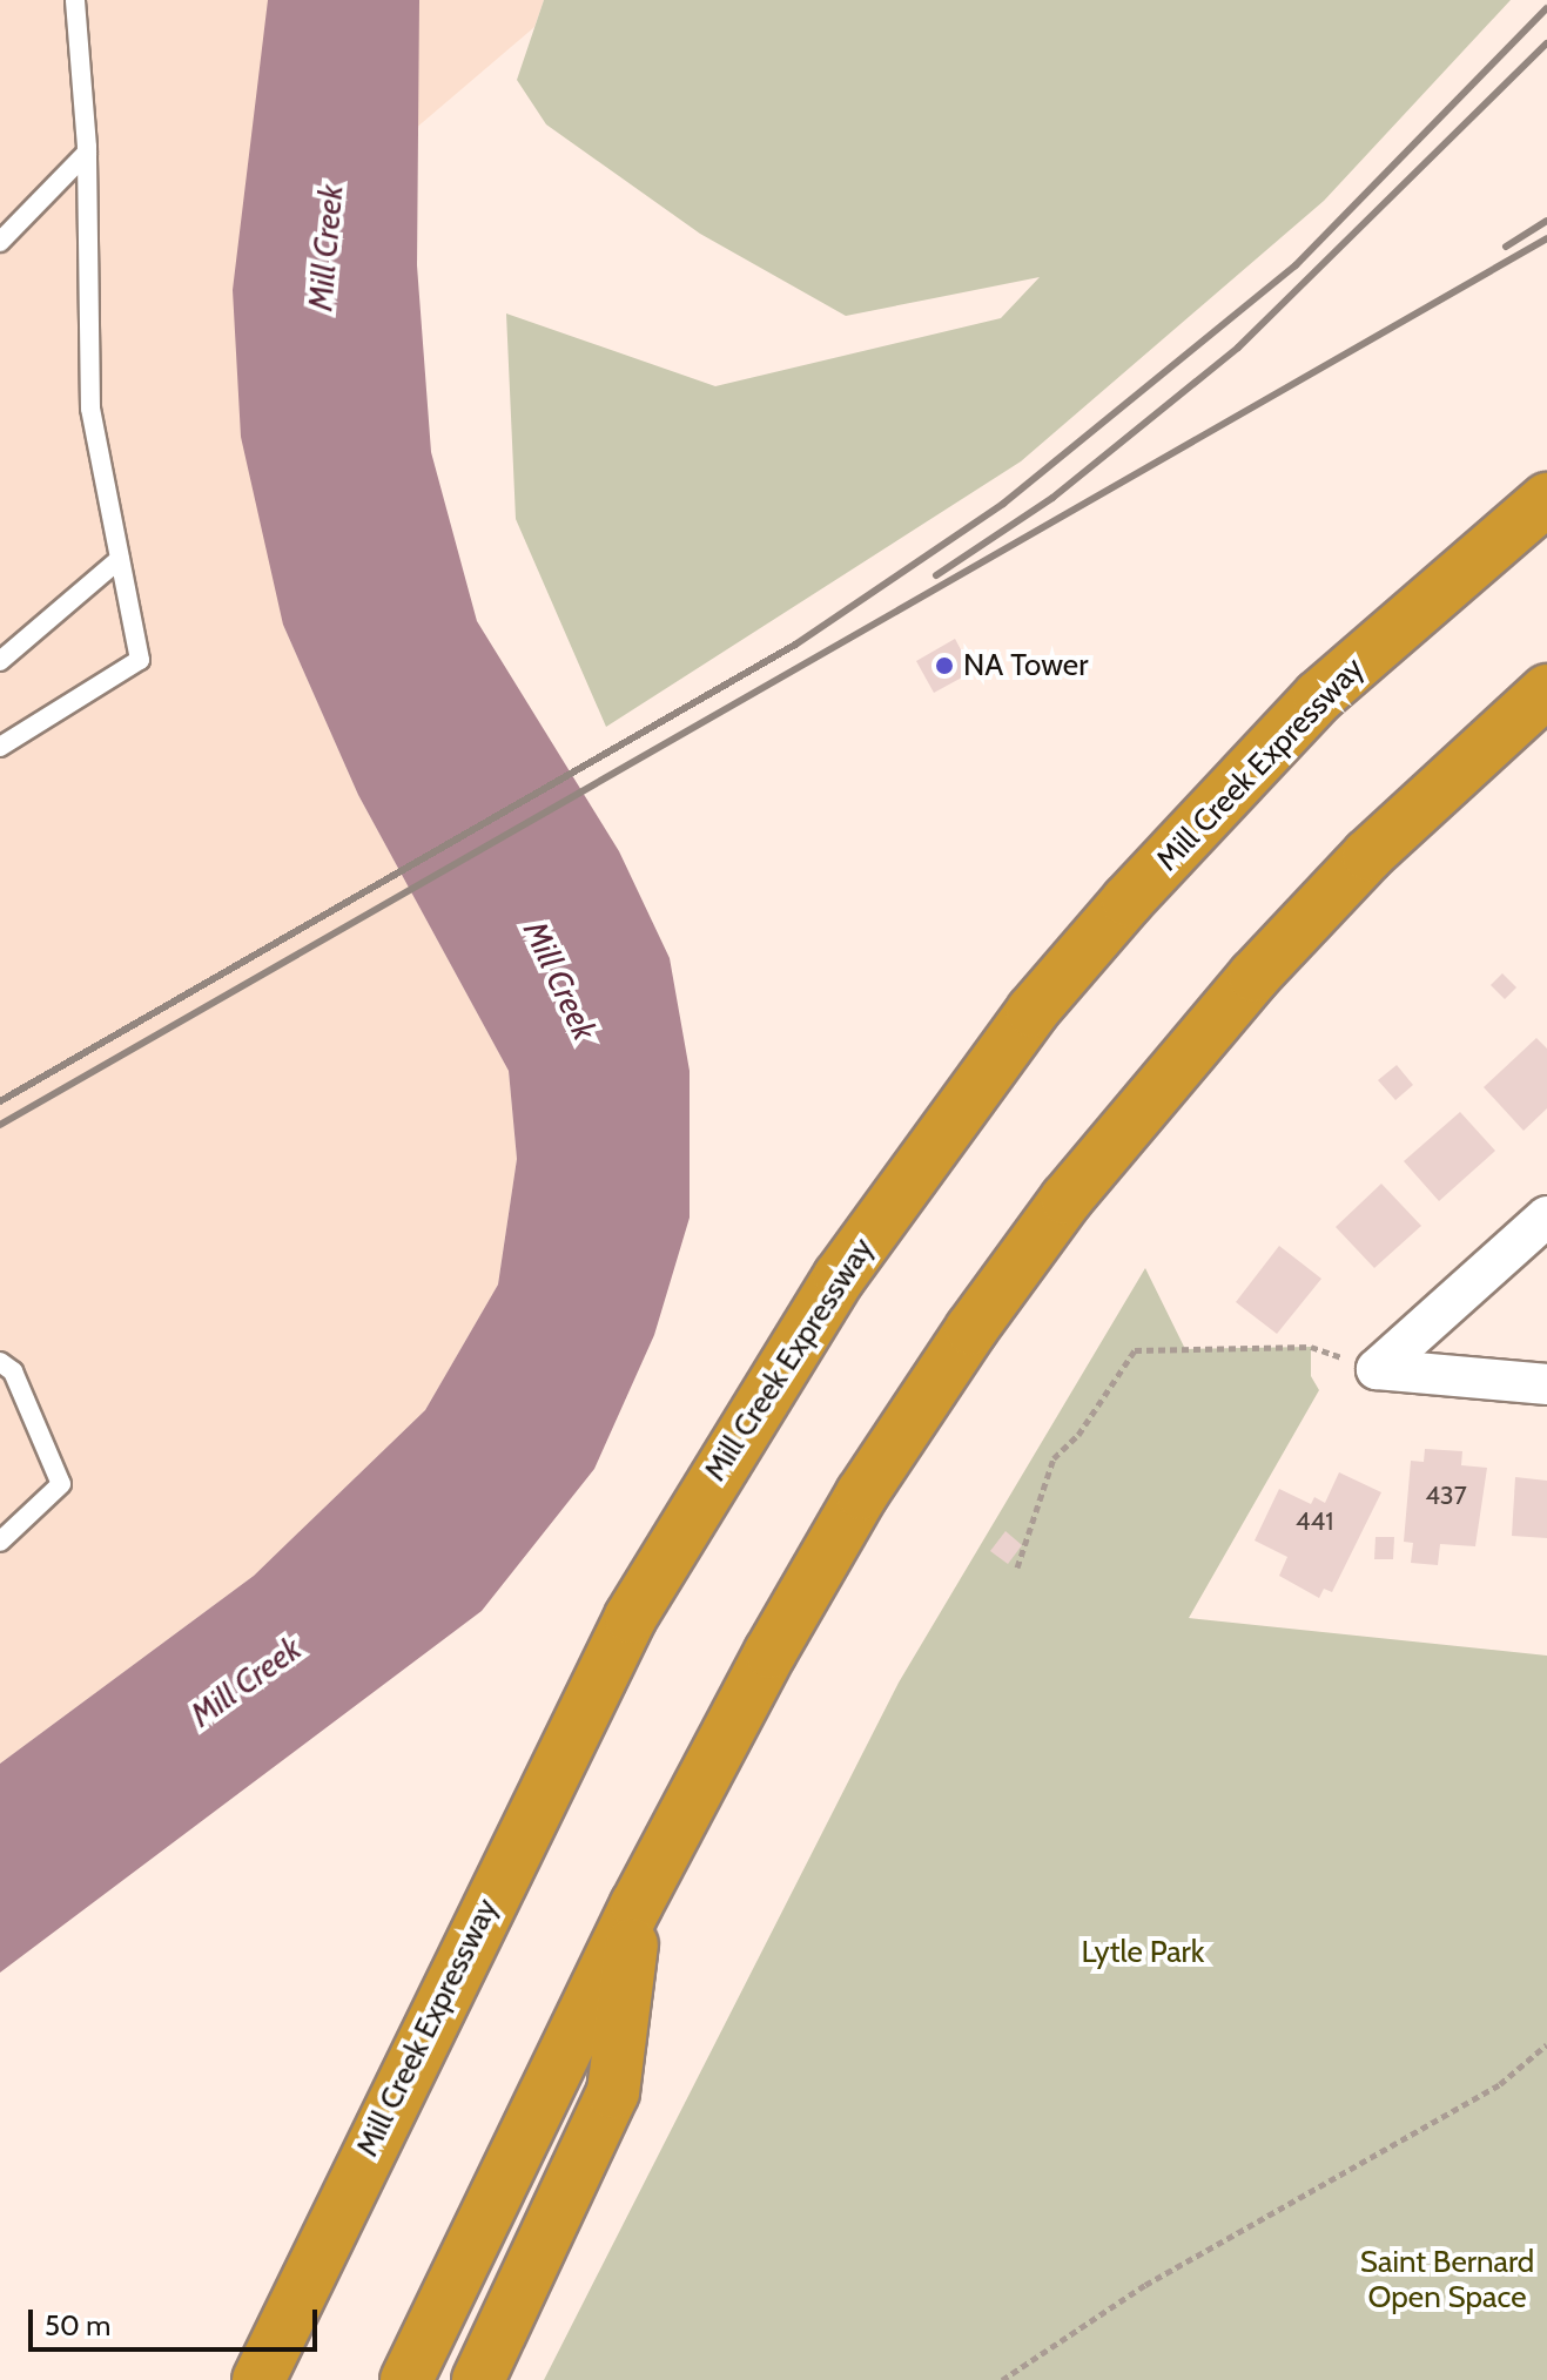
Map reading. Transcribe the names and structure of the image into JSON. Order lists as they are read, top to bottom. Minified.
{"streets":{"highway":["Mill Creek Expressway"]},"water":["Mill Creek"],"parks":["Lytle Park","Saint Bernard Open Space"],"places":["NA Tower"],"house_numbers":["437","441"],"scale_bar":"50 m"}
